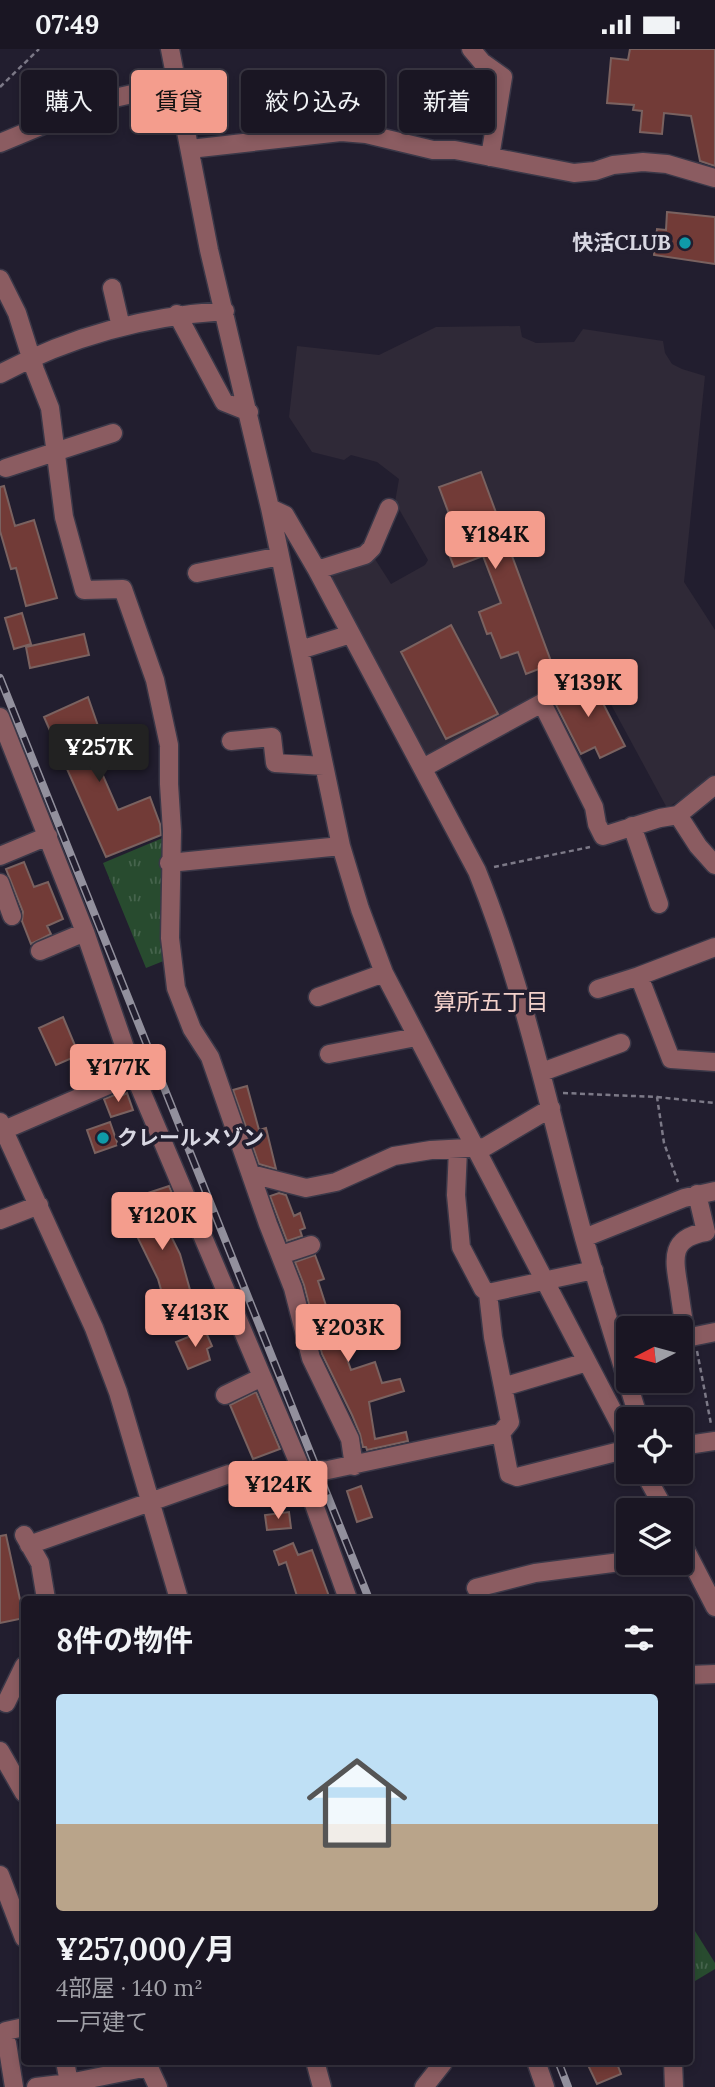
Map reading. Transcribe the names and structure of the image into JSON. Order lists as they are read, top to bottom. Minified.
{"districts":["算所五丁目"],"places":["快活CLUB","クレールメゾン"],"north":"left","page":{"status":"07:49","chip":["購入","賃貸","絞り込み","新着"],"price":["¥184K","¥139K","¥257K","¥177K","¥120K","¥413K","¥203K","¥124K"],"heading":"8件の物件","list":[{"name":"¥257,000/月","note":"4部屋 · 140 m² · 一戸建て"}]}}
